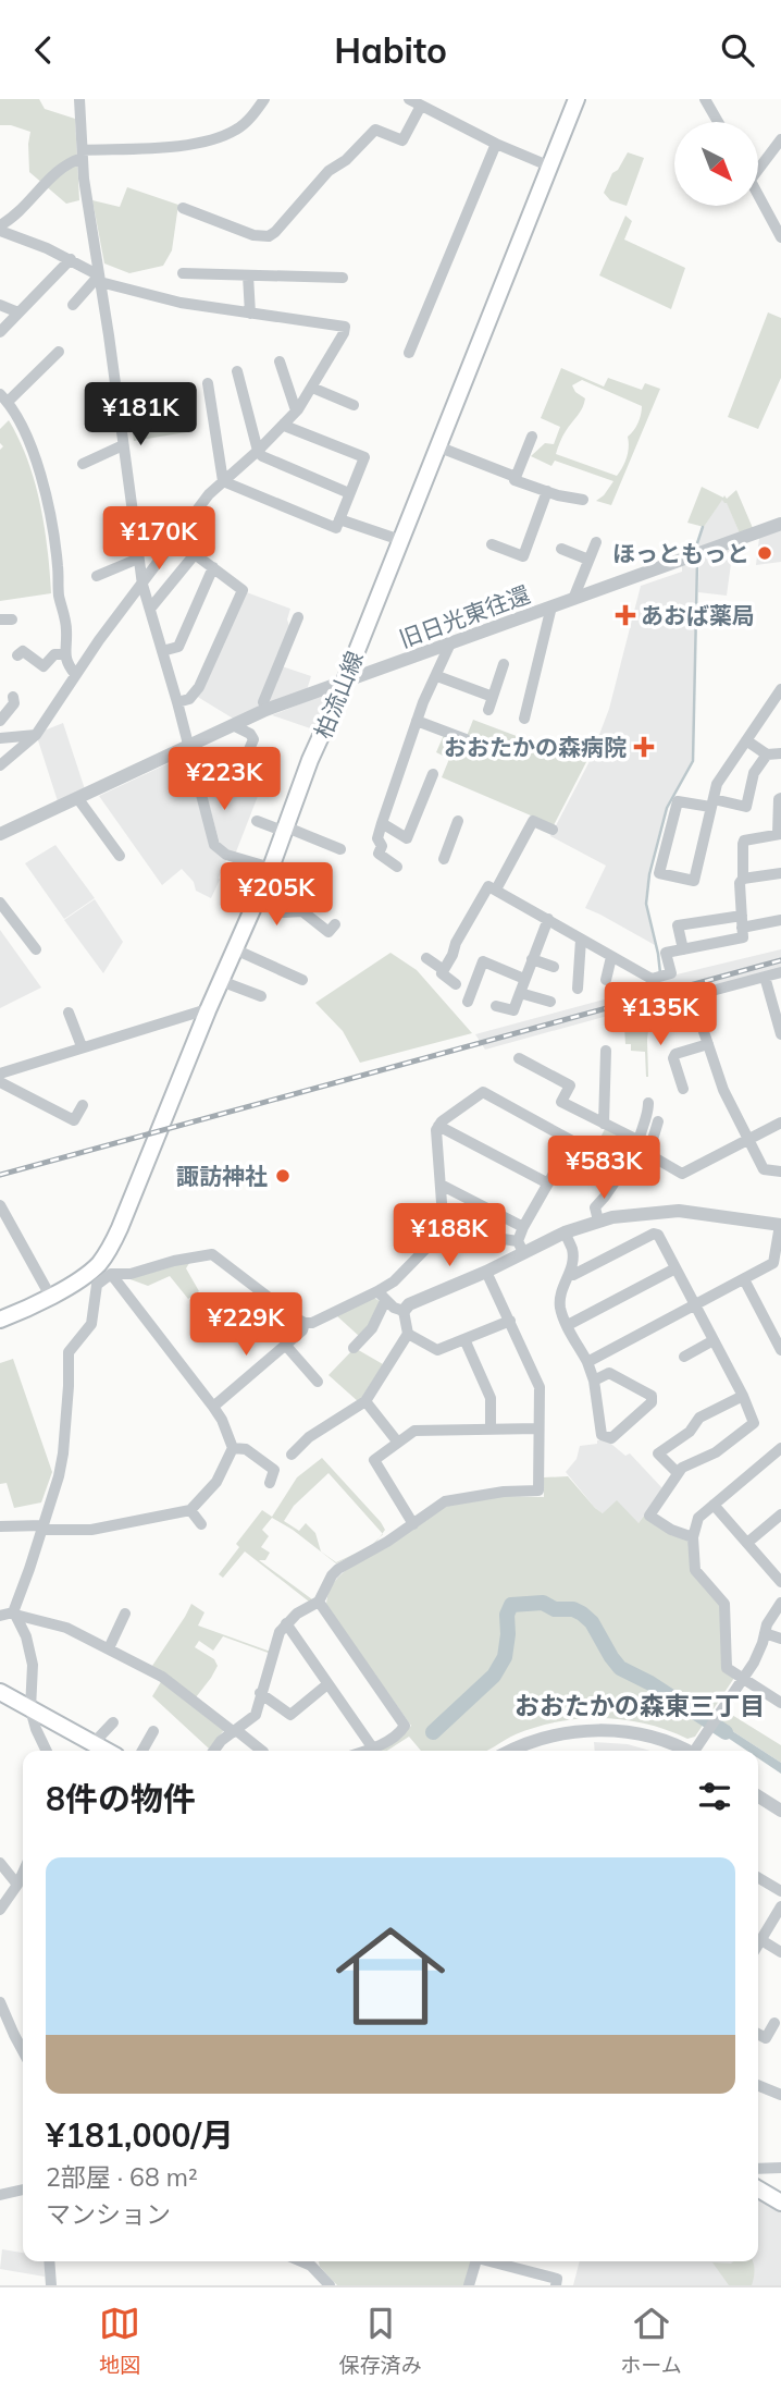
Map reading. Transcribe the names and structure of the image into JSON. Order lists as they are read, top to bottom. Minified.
{"streets":{"main road":["柏流山線"],"street":["旧日光東往還"]},"crossings":[["旧日光東往還","柏流山線"]],"districts":["おおたかの森東三丁目"],"places":{"other":["ほっともっと","諏訪神社"],"health":["あおば薬局","おおたかの森病院"]},"north":"bottom right","page":{"header":"Habito","price":["¥181K","¥170K","¥223K","¥205K","¥135K","¥583K","¥188K","¥229K"],"heading":"8件の物件","list":[{"name":"¥181,000/月","note":"2部屋 · 68 m² · マンション"}],"tabs":["地図","保存済み","ホーム"]}}
